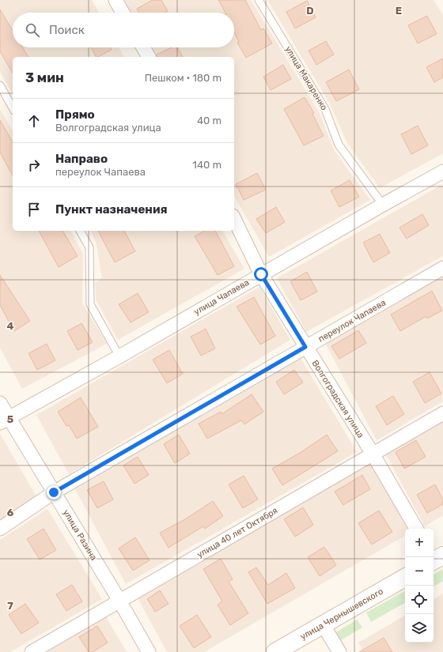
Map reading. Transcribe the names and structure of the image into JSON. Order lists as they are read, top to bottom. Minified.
{"streets":{"street":["улица Чапаева","переулок Чапаева","Волгоградская улица","улица 40 лет Октября","улица Разина","улица Чернышевского"],"lane":["улица Макаренко"]},"crossings":[["улица Макаренко","улица Чапаева"],["улица Чапаева","Волгоградская улица"],["улица Чапаева","улица Разина"],["переулок Чапаева","Волгоградская улица"],["переулок Чапаева","улица Разина"],["Волгоградская улица","улица 40 лет Октября"],["улица 40 лет Октября","улица Разина"]],"page":{"search":"Поиск","heading":["3 мин","Пешком · 180 m"],"list":[["Прямо","Волгоградская улица","40 m"],["Направо","переулок Чапаева","140 m"],"Пункт назначения"],"map_buttons":["+","−"]},"grid":{"columns":["D","E"],"rows":["4","5","6","7"]}}
